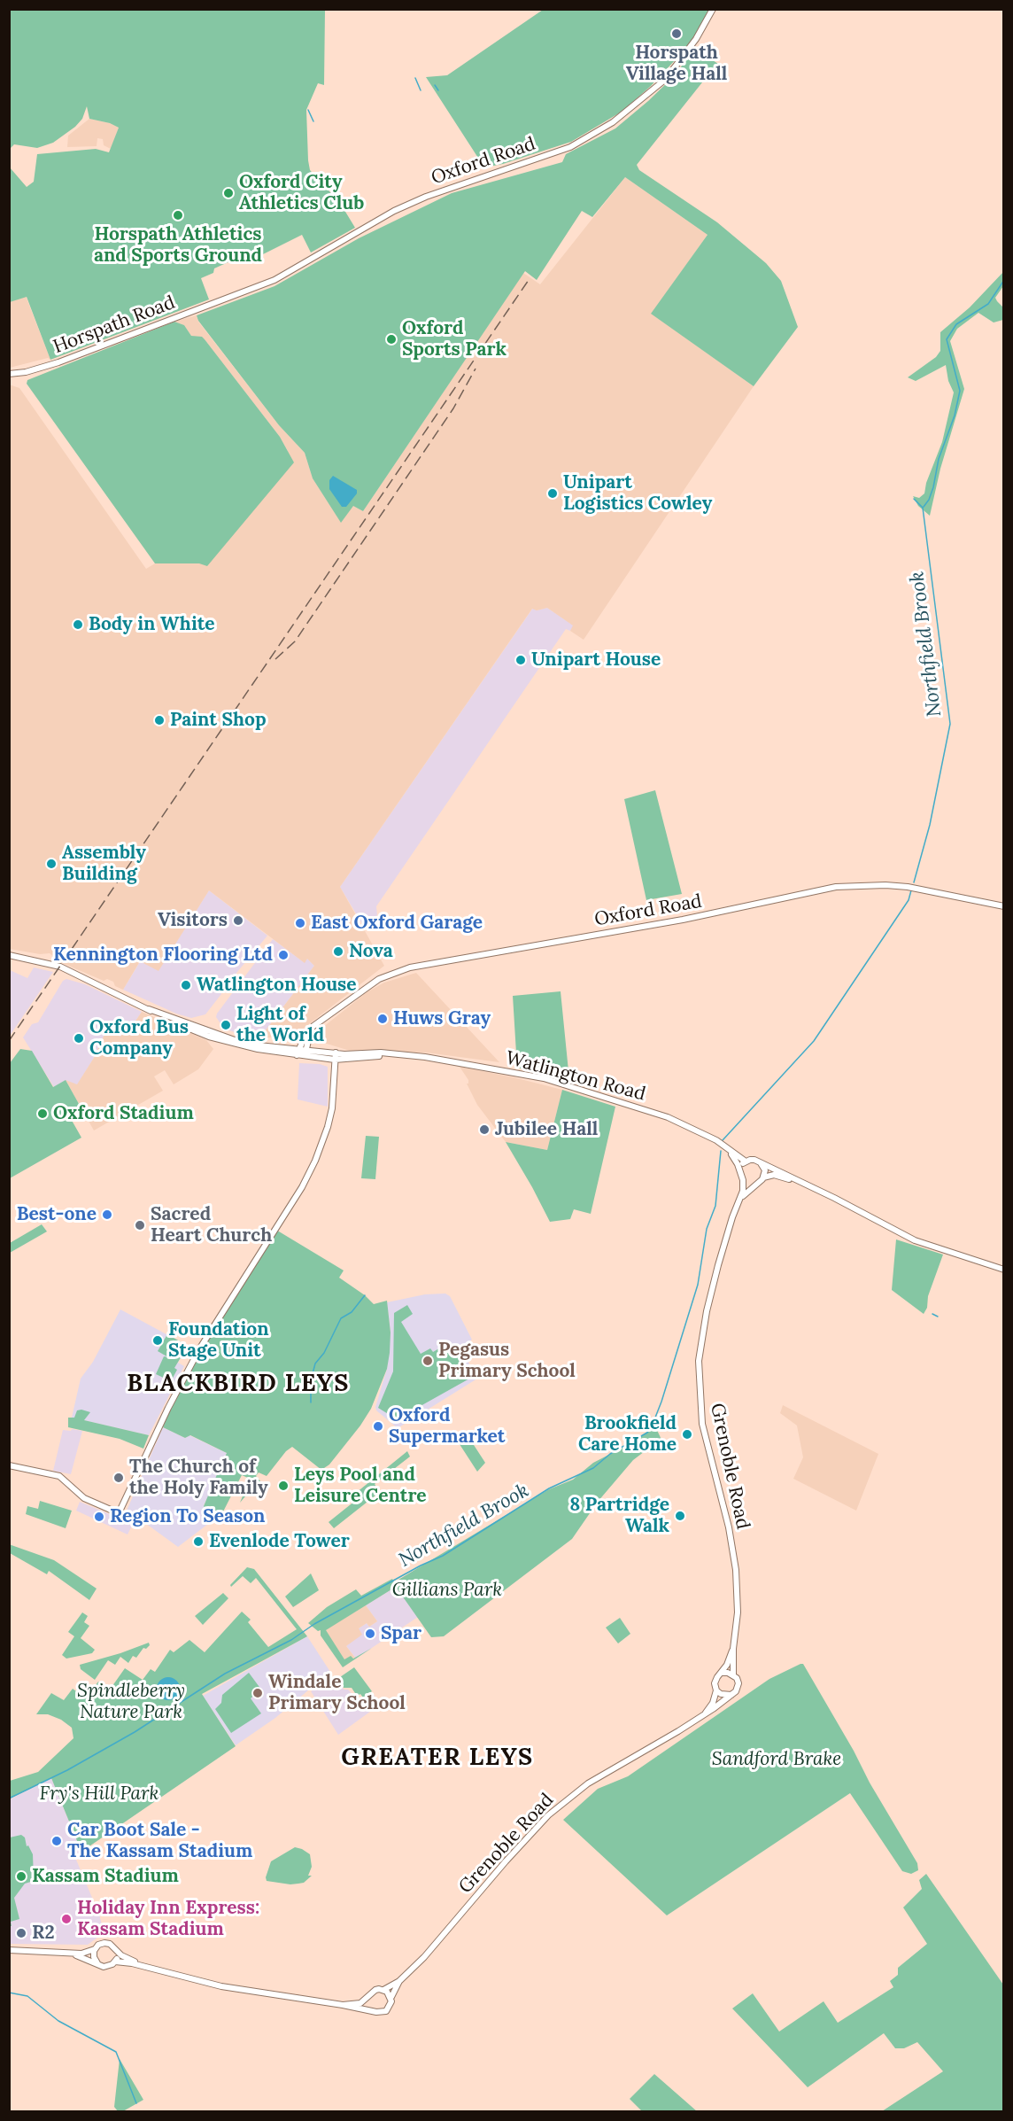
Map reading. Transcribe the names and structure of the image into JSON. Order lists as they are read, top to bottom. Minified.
{"streets":{"street":["Oxford Road","Horspath Road","Watlington Road","Grenoble Road"]},"crossings":[["Oxford Road","Horspath Road"],["Oxford Road","Watlington Road"],["Watlington Road","Grenoble Road"]],"districts":["BLACKBIRD LEYS","GREATER LEYS"],"water":["Northfield Brook"],"parks":["Gillians Park","Spindleberry Nature Park","Sandford Brake","Fry's Hill Park"],"places":["Horspath Village Hall","Oxford City Athletics Club","Horspath Athletics and Sports Ground","Oxford Sports Park","Unipart Logistics Cowley","Body in White","Unipart House","Paint Shop","Assembly Building","Visitors","East Oxford Garage","Nova","Kennington Flooring Ltd","Watlington House","Huws Gray","Light of the World","Oxford Bus Company","Oxford Stadium","Jubilee Hall","Best-one","Sacred Heart Church","Foundation Stage Unit","Pegasus Primary School","Oxford Supermarket","Brookfield Care Home","The Church of the Holy Family","Leys Pool and Leisure Centre","8 Partridge Walk","Region To Season","Evenlode Tower","Spar","Windale Primary School","Car Boot Sale - The Kassam Stadium","Kassam Stadium","Holiday Inn Express: Kassam Stadium","R2"]}
